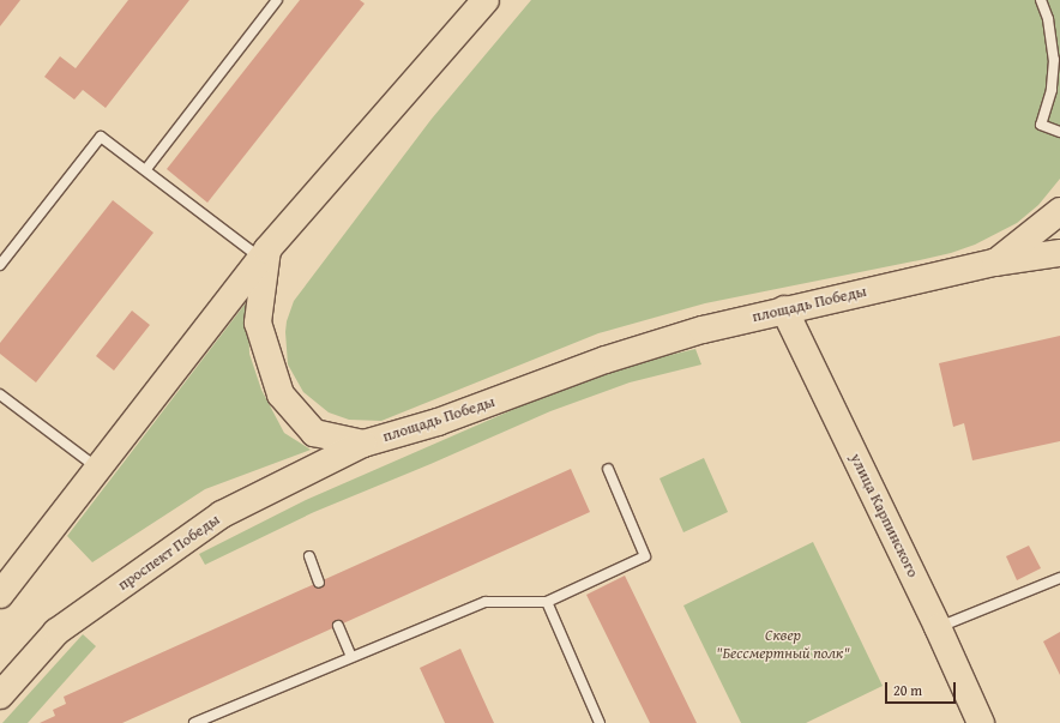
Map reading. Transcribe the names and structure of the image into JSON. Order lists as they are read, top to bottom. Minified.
{"streets":{"main road":["площадь Победы","улица Карпинского","проспект Победы"]},"crossings":[["площадь Победы","улица Карпинского"],["площадь Победы","проспект Победы"]],"parks":["Сквер \"Бессмертный полк\""],"scale_bar":"20 m"}
